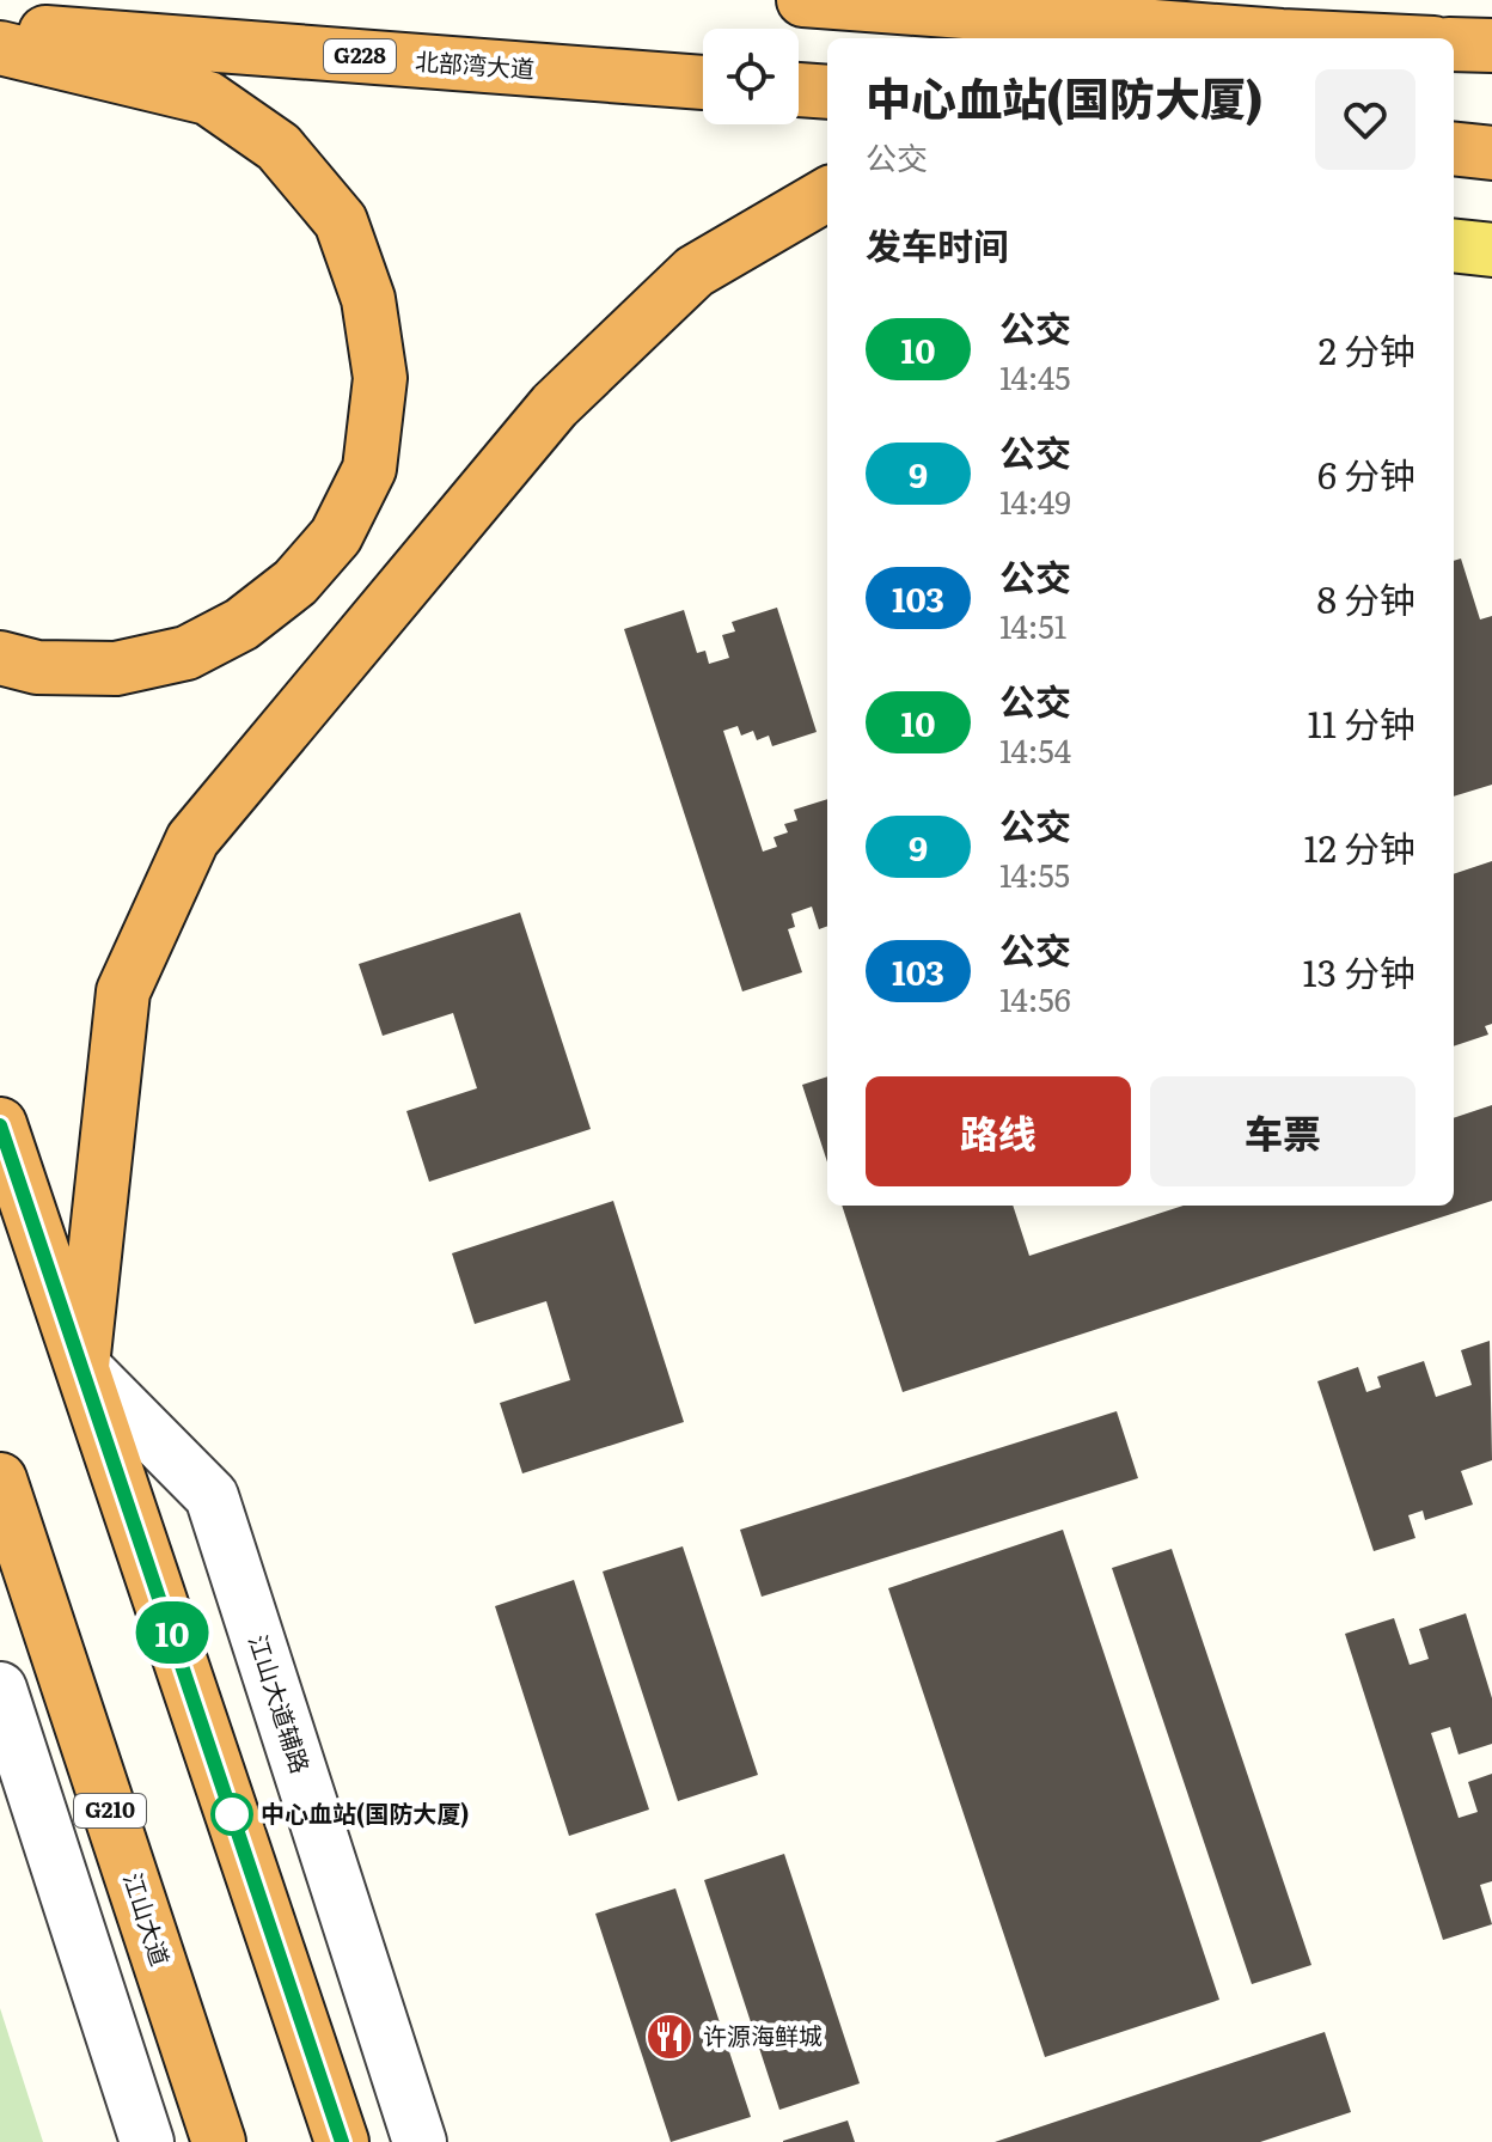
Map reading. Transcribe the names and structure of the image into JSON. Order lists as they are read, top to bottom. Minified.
{"streets":{"highway":["G228","北部湾大道","G210","江山大道"],"street":["江山大道辅路"]},"places":{"other":["中心血站(国防大厦)"],"restaurant":["许源海鲜城"]},"lines":["bus line 10"],"page":{"on_map":"10","heading":[["中心血站(国防大厦)","公交"],"发车时间"],"list":[{"mark":"10","name":"公交","note":"14:45","value":"2 分钟"},{"mark":"9","name":"公交","note":"14:49","value":"6 分钟"},{"mark":"103","name":"公交","note":"14:51","value":"8 分钟"},{"mark":"10","name":"公交","note":"14:54","value":"11 分钟"},{"mark":"9","name":"公交","note":"14:55","value":"12 分钟"},{"mark":"103","name":"公交","note":"14:56","value":"13 分钟"}],"buttons":["路线","车票"]}}
